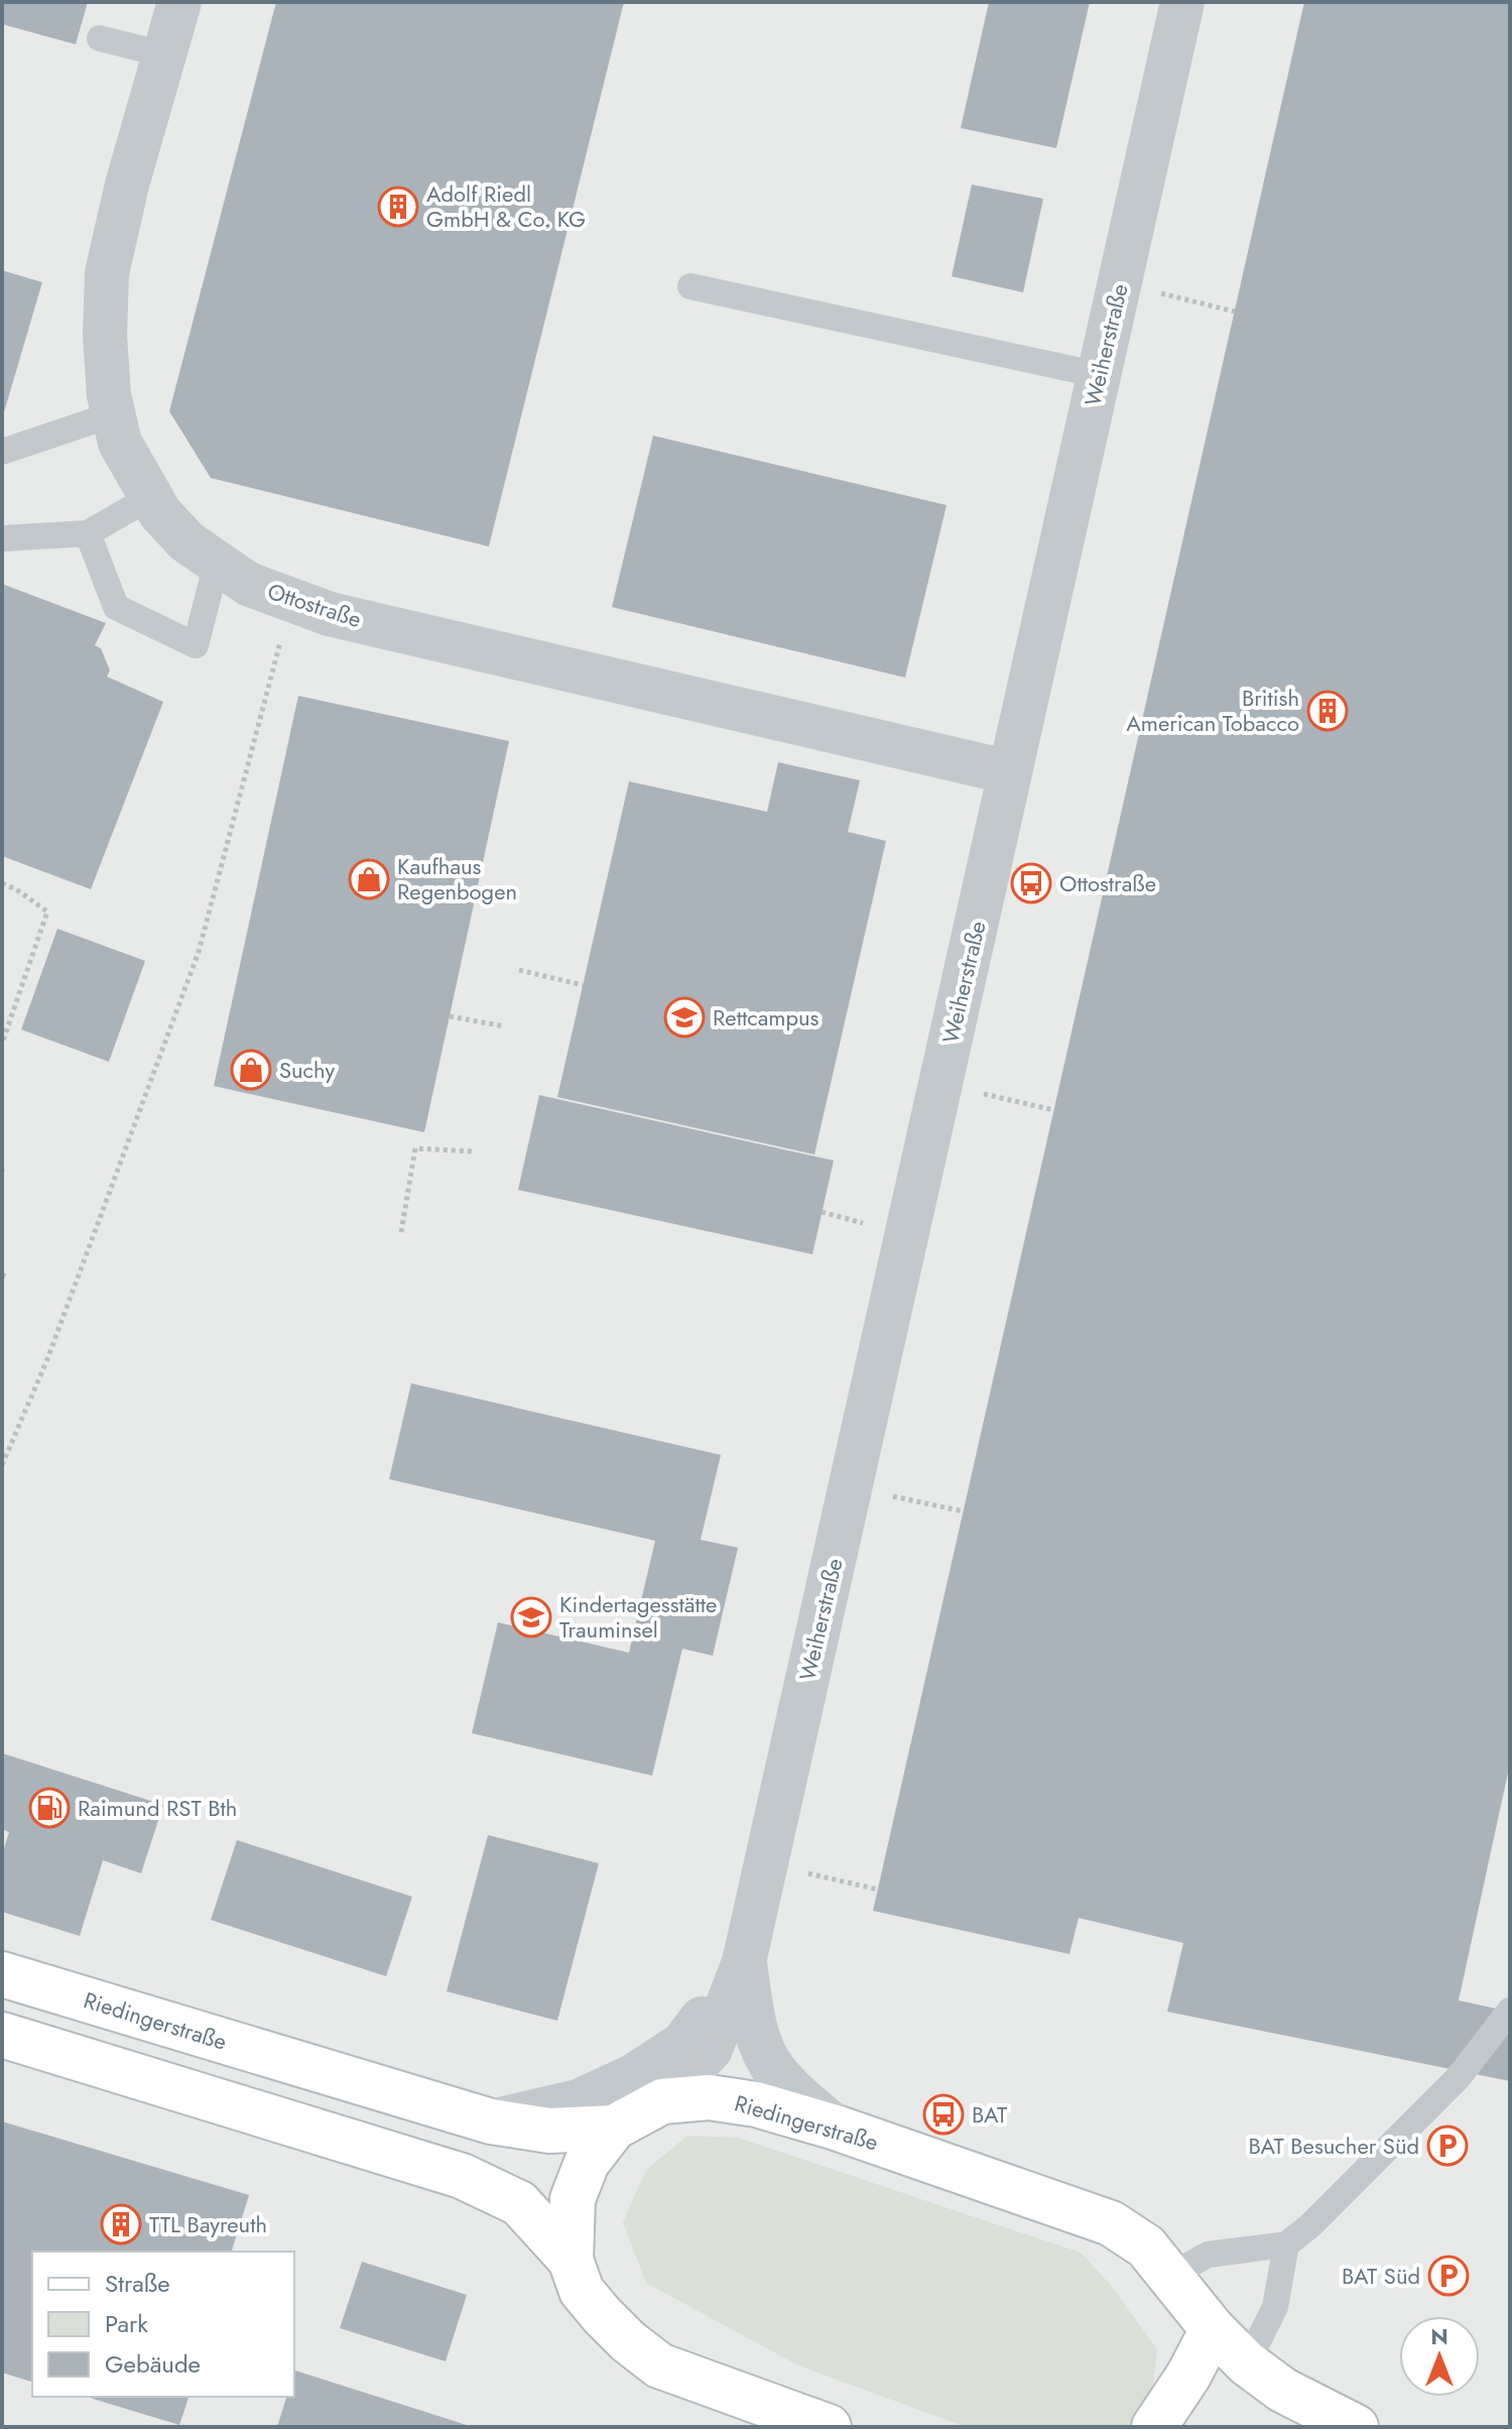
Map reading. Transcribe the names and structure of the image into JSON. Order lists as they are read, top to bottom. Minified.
{"streets":{"main road":["Riedingerstraße"],"street":["Weiherstraße","Ottostraße"]},"crossings":[["Weiherstraße","Ottostraße"]],"places":{"building":["Adolf Riedl GmbH & Co. KG","British American Tobacco","TTL Bayreuth"],"shop":["Kaufhaus Regenbogen","Suchy"],"bus stop":["Ottostraße","BAT"],"school or university":["Rettcampus","Kindertagesstätte Trauminsel"],"fuel station":["Raimund RST Bth"],"parking":["BAT Besucher Süd","BAT Süd"]},"legend":["Straße","Park","Gebäude"],"north":"top"}
